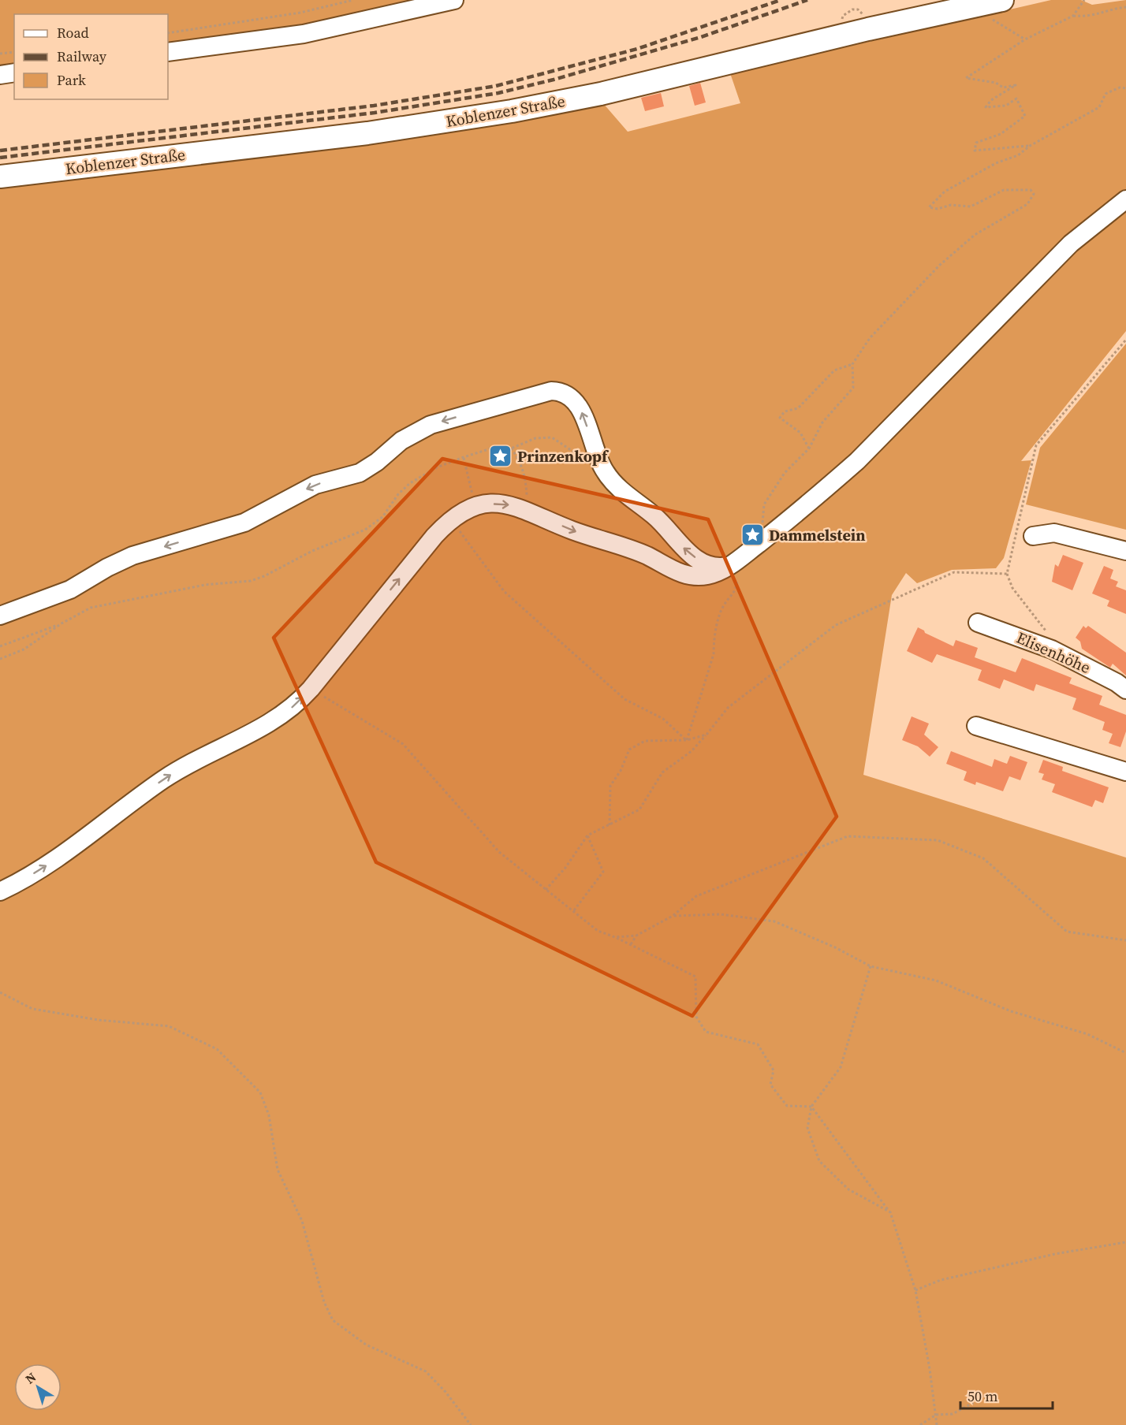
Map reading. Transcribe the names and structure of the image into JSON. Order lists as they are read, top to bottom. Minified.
{"streets":{"main road":["Koblenzer Straße"],"street":["Elisenhöhe"]},"places":{"place":["Prinzenkopf","Dammelstein"]},"legend":["Road","Railway","Park"],"scale_bar":"50 m","north":"top left"}
